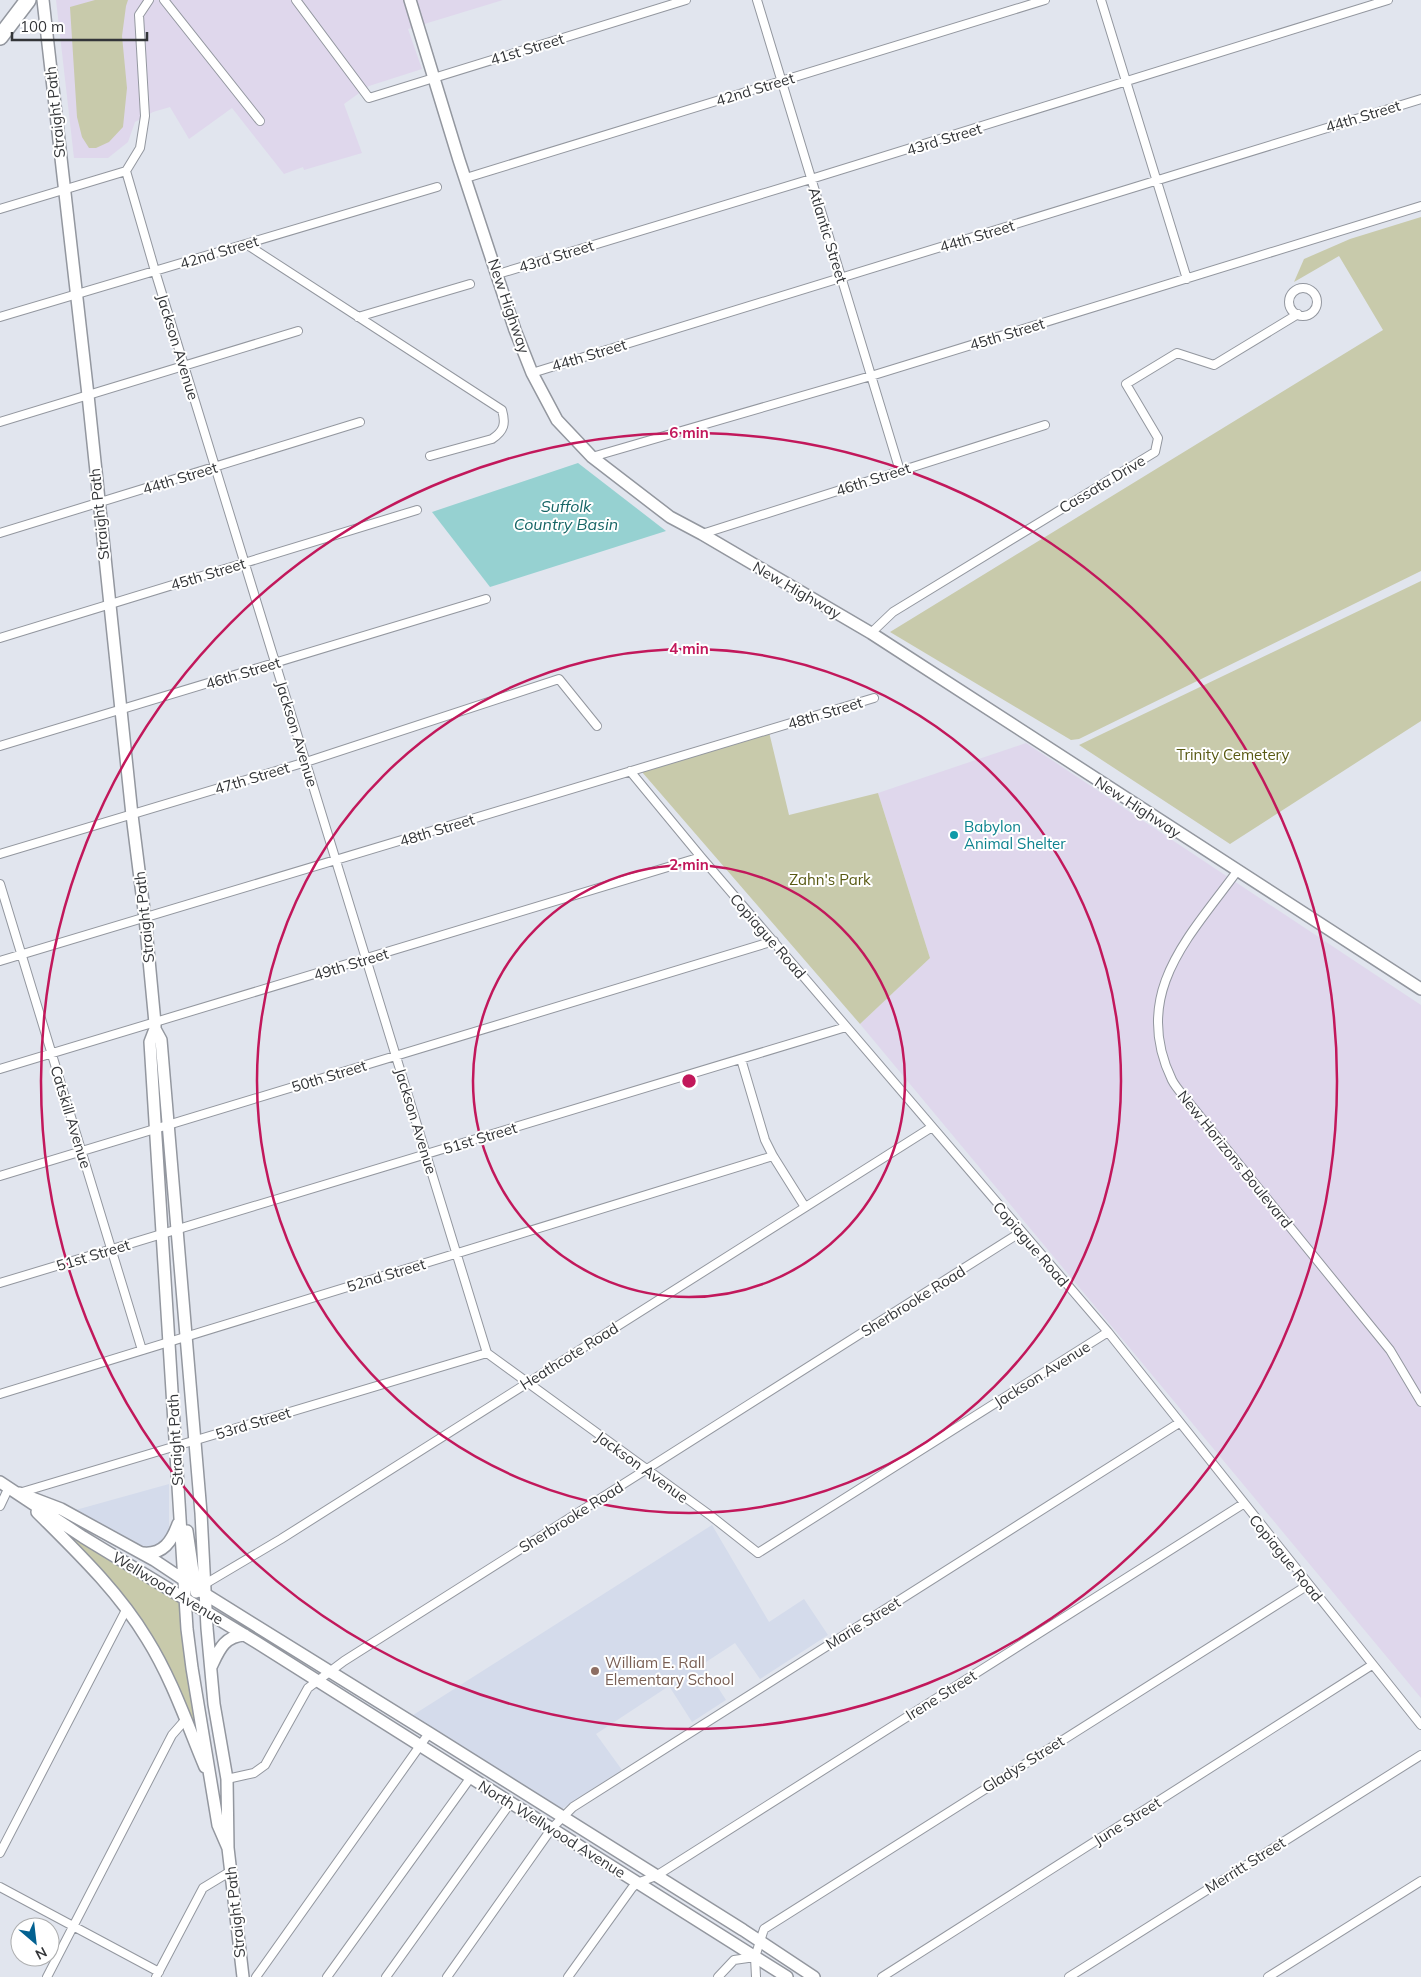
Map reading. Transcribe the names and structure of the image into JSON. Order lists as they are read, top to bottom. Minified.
{"streets":{"main road":["Straight Path","New Highway","Wellwood Avenue","North Wellwood Avenue"],"street":["41st Street","42nd Street","44th Street","43rd Street","Atlantic Street","45th Street","Jackson Avenue","46th Street","Cassata Drive","48th Street","47th Street","Copiague Road","49th Street","50th Street","Catskill Avenue","51st Street","New Horizons Boulevard","52nd Street","Sherbrooke Road","Heathcote Road","53rd Street","Marie Street","Irene Street","Gladys Street","June Street","Merritt Street"]},"crossings":[["41st Street","New Highway"],["42nd Street","Straight Path"],["42nd Street","Atlantic Street"],["42nd Street","New Highway"],["42nd Street","Jackson Avenue"],["Straight Path","44th Street"],["Straight Path","45th Street"],["Straight Path","46th Street"],["Straight Path","48th Street"],["Straight Path","47th Street"],["Straight Path","49th Street"],["Straight Path","50th Street"],["Straight Path","51st Street"],["Straight Path","52nd Street"],["Straight Path","Sherbrooke Road"],["Straight Path","Heathcote Road"],["Straight Path","53rd Street"],["Straight Path","Wellwood Avenue"],["44th Street","Atlantic Street"],["44th Street","New Highway"],["44th Street","Jackson Avenue"],["43rd Street","Atlantic Street"],["43rd Street","New Highway"],["Atlantic Street","45th Street"],["Atlantic Street","46th Street"],["New Highway","45th Street"],["New Highway","46th Street"],["New Highway","Cassata Drive"],["New Highway","New Horizons Boulevard"],["45th Street","Jackson Avenue"],["Jackson Avenue","46th Street"],["Jackson Avenue","48th Street"],["Jackson Avenue","47th Street"],["Jackson Avenue","Copiague Road"],["Jackson Avenue","49th Street"],["Jackson Avenue","50th Street"],["Jackson Avenue","51st Street"],["Jackson Avenue","52nd Street"],["Jackson Avenue","Sherbrooke Road"],["Jackson Avenue","Heathcote Road"],["Jackson Avenue","53rd Street"],["48th Street","Copiague Road"],["48th Street","Catskill Avenue"],["Copiague Road","49th Street"],["Copiague Road","50th Street"],["Copiague Road","51st Street"],["Copiague Road","Sherbrooke Road"],["Copiague Road","Heathcote Road"],["Copiague Road","Marie Street"],["Copiague Road","Irene Street"],["Copiague Road","Gladys Street"],["Copiague Road","June Street"],["49th Street","Catskill Avenue"],["50th Street","Catskill Avenue"],["Catskill Avenue","51st Street"],["Catskill Avenue","52nd Street"],["Sherbrooke Road","Wellwood Avenue"],["Sherbrooke Road","North Wellwood Avenue"],["Heathcote Road","Wellwood Avenue"],["53rd Street","Wellwood Avenue"],["Wellwood Avenue","Marie Street"],["Wellwood Avenue","Irene Street"],["Wellwood Avenue","Gladys Street"],["Wellwood Avenue","North Wellwood Avenue"],["Marie Street","North Wellwood Avenue"],["Irene Street","North Wellwood Avenue"],["Gladys Street","North Wellwood Avenue"]],"water":["Suffolk Country Basin"],"parks":["Trinity Cemetery","Zahn's Park"],"places":["Babylon Animal Shelter","William E. Rall Elementary School"],"scale_bar":"100 m","north":"bottom right","rings":["6 min","4 min","2 min"]}
